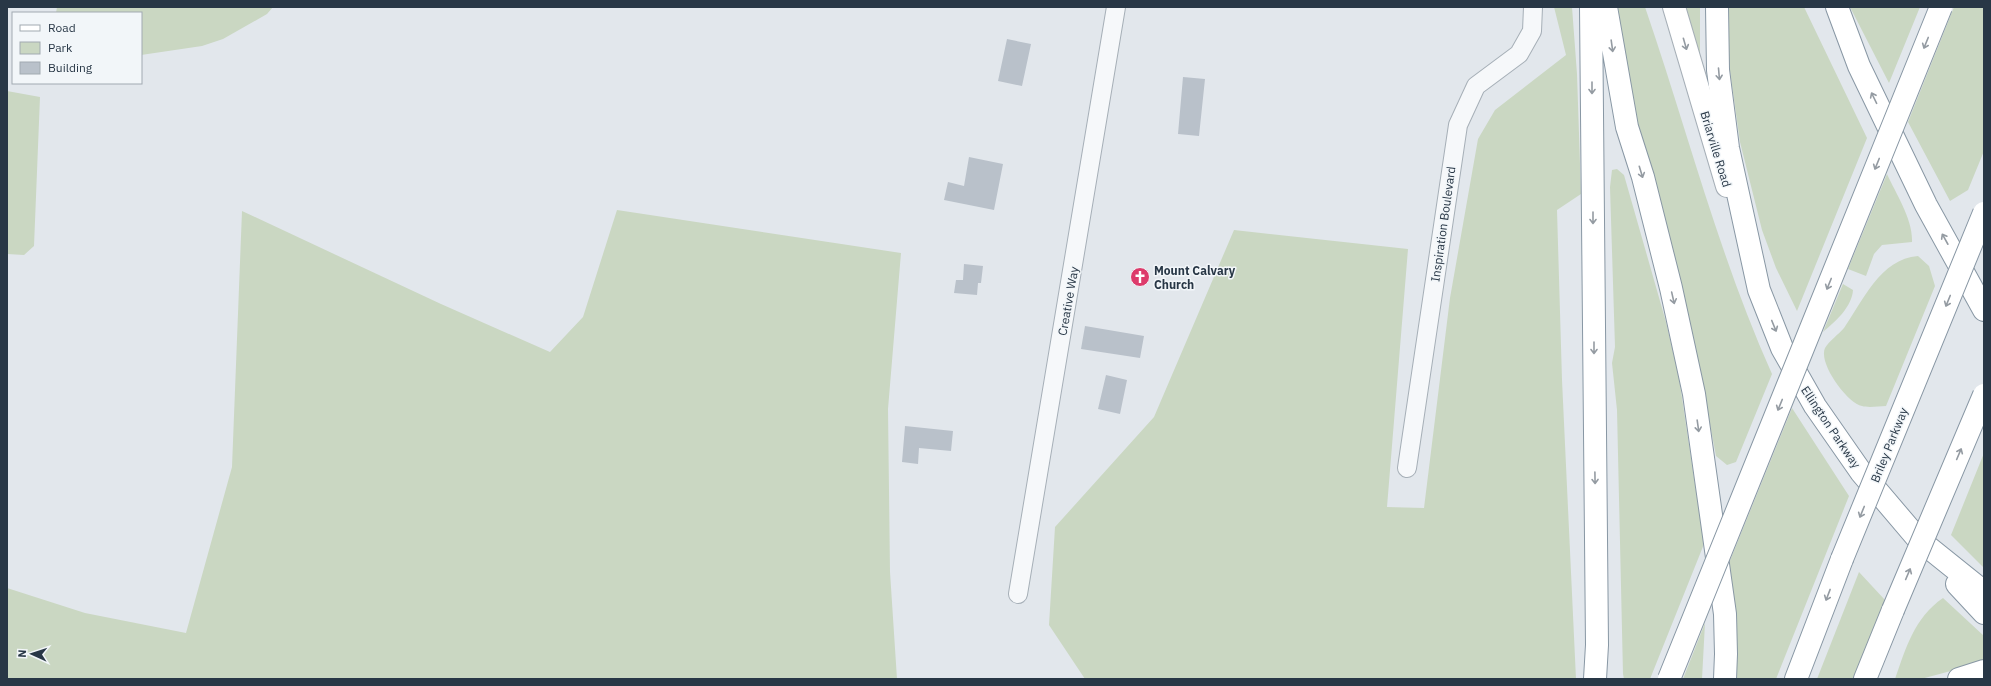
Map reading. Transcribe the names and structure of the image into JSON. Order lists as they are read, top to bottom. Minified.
{"streets":{"main road":["Briarville Road","Ellington Parkway","Briley Parkway"],"street":["Inspiration Boulevard","Creative Way"]},"crossings":[["Briarville Road","Ellington Parkway"]],"places":{"church":["Mount Calvary Church"]},"legend":["Road","Park","Building"],"north":"left"}
